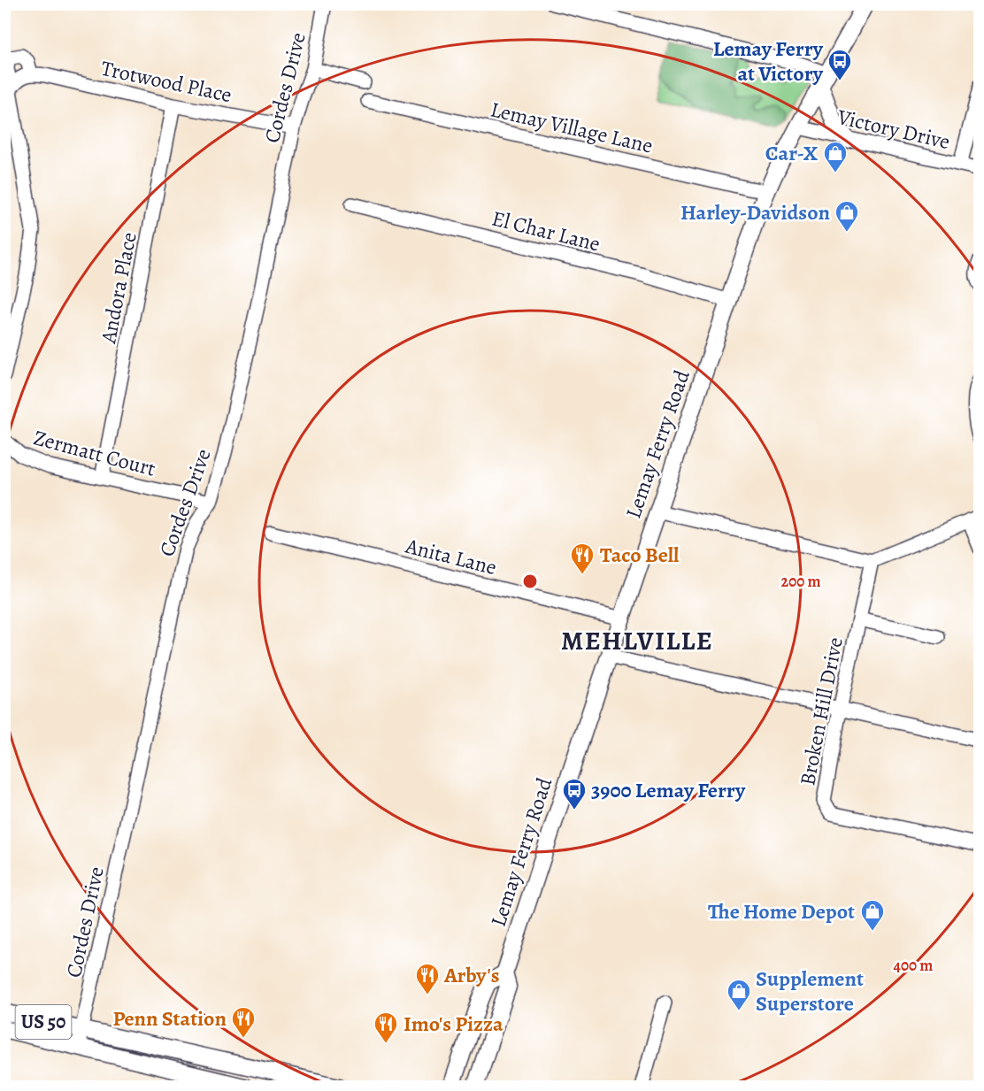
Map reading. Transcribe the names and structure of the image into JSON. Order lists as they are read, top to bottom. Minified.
{"streets":{"main road":["Lemay Ferry Road","US 50"],"street":["Trotwood Place","Cordes Drive","Lemay Village Lane","Victory Drive","El Char Lane","Andora Place","Zermatt Court","Anita Lane","Broken Hill Drive"]},"crossings":[["Trotwood Place","Cordes Drive"],["Trotwood Place","Andora Place"],["Cordes Drive","Zermatt Court"],["Cordes Drive","US 50"],["Lemay Village Lane","Lemay Ferry Road"],["Victory Drive","Lemay Ferry Road"],["El Char Lane","Lemay Ferry Road"],["Andora Place","Zermatt Court"],["Lemay Ferry Road","Anita Lane"]],"districts":["MEHLVILLE"],"places":{"bus stop":["Lemay Ferry at Victory","3900 Lemay Ferry"],"shop":["Car-X","Harley-Davidson","The Home Depot","Supplement Superstore"],"restaurant":["Taco Bell","Arby's","Penn Station","Imo's Pizza"]},"rings":["200 m","400 m"]}
